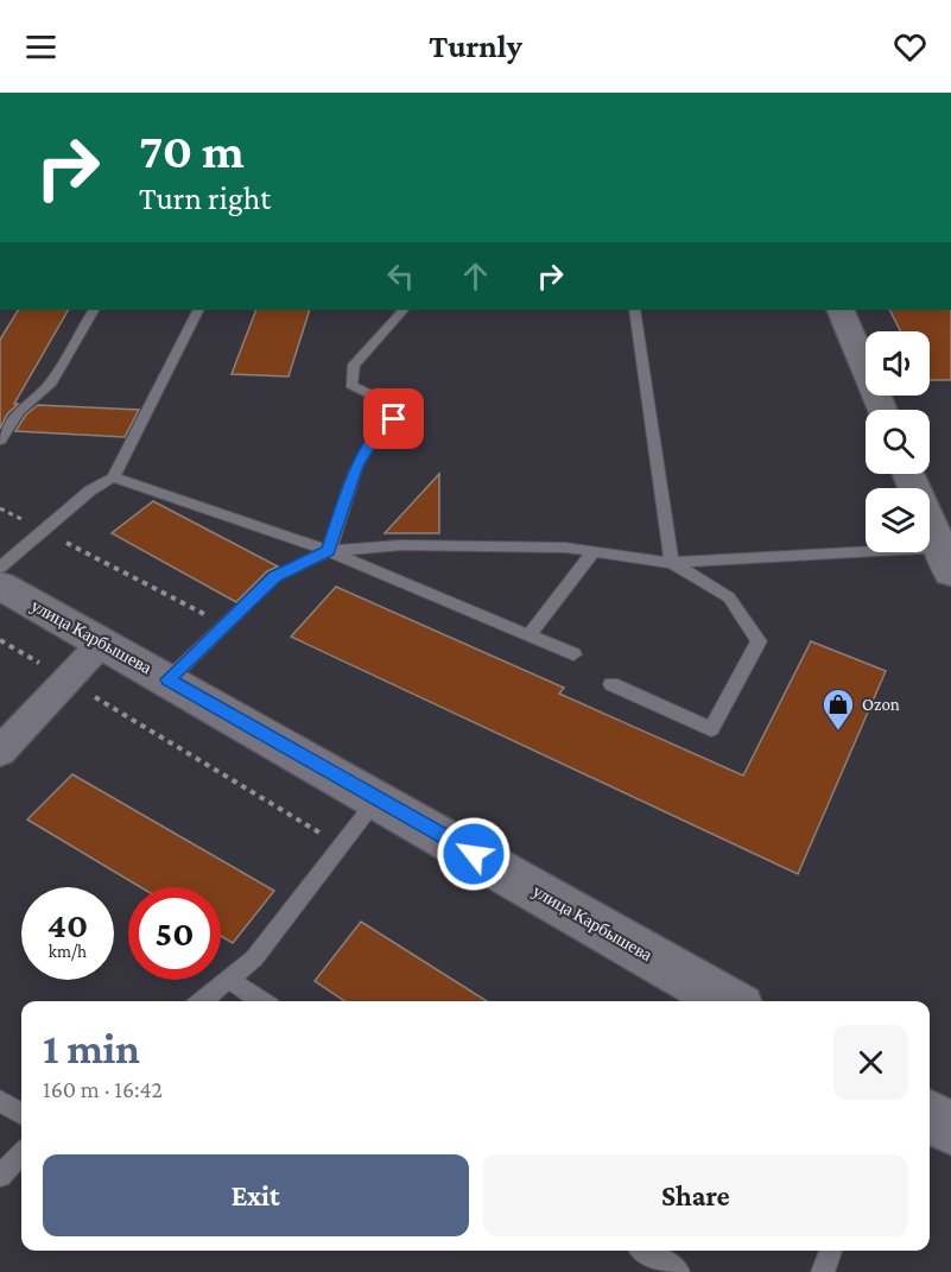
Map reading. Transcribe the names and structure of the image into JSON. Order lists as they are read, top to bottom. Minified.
{"streets":{"main road":["улица Карбышева"]},"places":{"shop":["Ozon"]},"page":{"header":"Turnly","turn":["70 m","Turn right"],"speed":"40 km/h","limit":"50","heading":["1 min","160 m · 16:42"],"buttons":["Exit","Share"]}}
